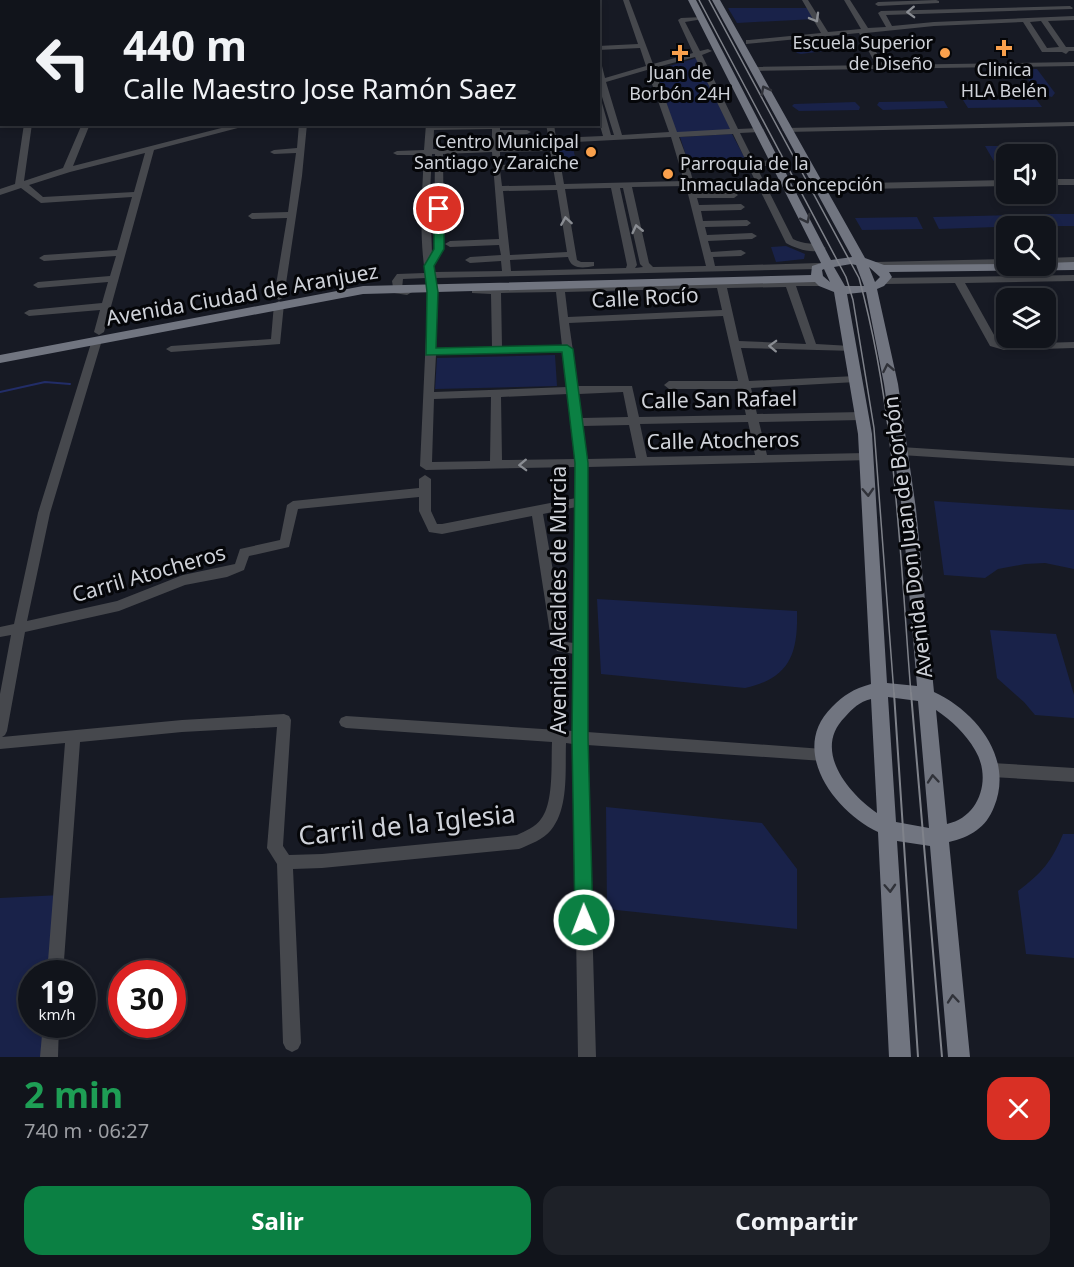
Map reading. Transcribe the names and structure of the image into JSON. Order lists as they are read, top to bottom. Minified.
{"streets":{"main road":["Avenida Ciudad de Aranjuez","Avenida Don Juan de Borbón"],"street":["Calle Rocío","Calle San Rafael","Calle Atocheros","Carril Atocheros","Avenida Alcaldes de Murcia","Carril de la Iglesia"]},"crossings":[["Avenida Ciudad de Aranjuez","Avenida Don Juan de Borbón"],["Calle Rocío","Avenida Alcaldes de Murcia"],["Calle San Rafael","Avenida Don Juan de Borbón"],["Calle San Rafael","Avenida Alcaldes de Murcia"],["Calle Atocheros","Avenida Don Juan de Borbón"],["Calle Atocheros","Avenida Alcaldes de Murcia"]],"places":{"health":["Clinica HLA Belén","Juan de Borbón 24H"],"other":["Escuela Superior de Diseño","Centro Municipal Santiago y Zaraiche","Parroquia de la Inmaculada Concepción"]},"page":{"turn":["440 m","Calle Maestro Jose Ramón Saez"],"speed":"19 km/h","limit":"30","heading":["2 min","740 m · 06:27"],"buttons":["Salir","Compartir"]}}
